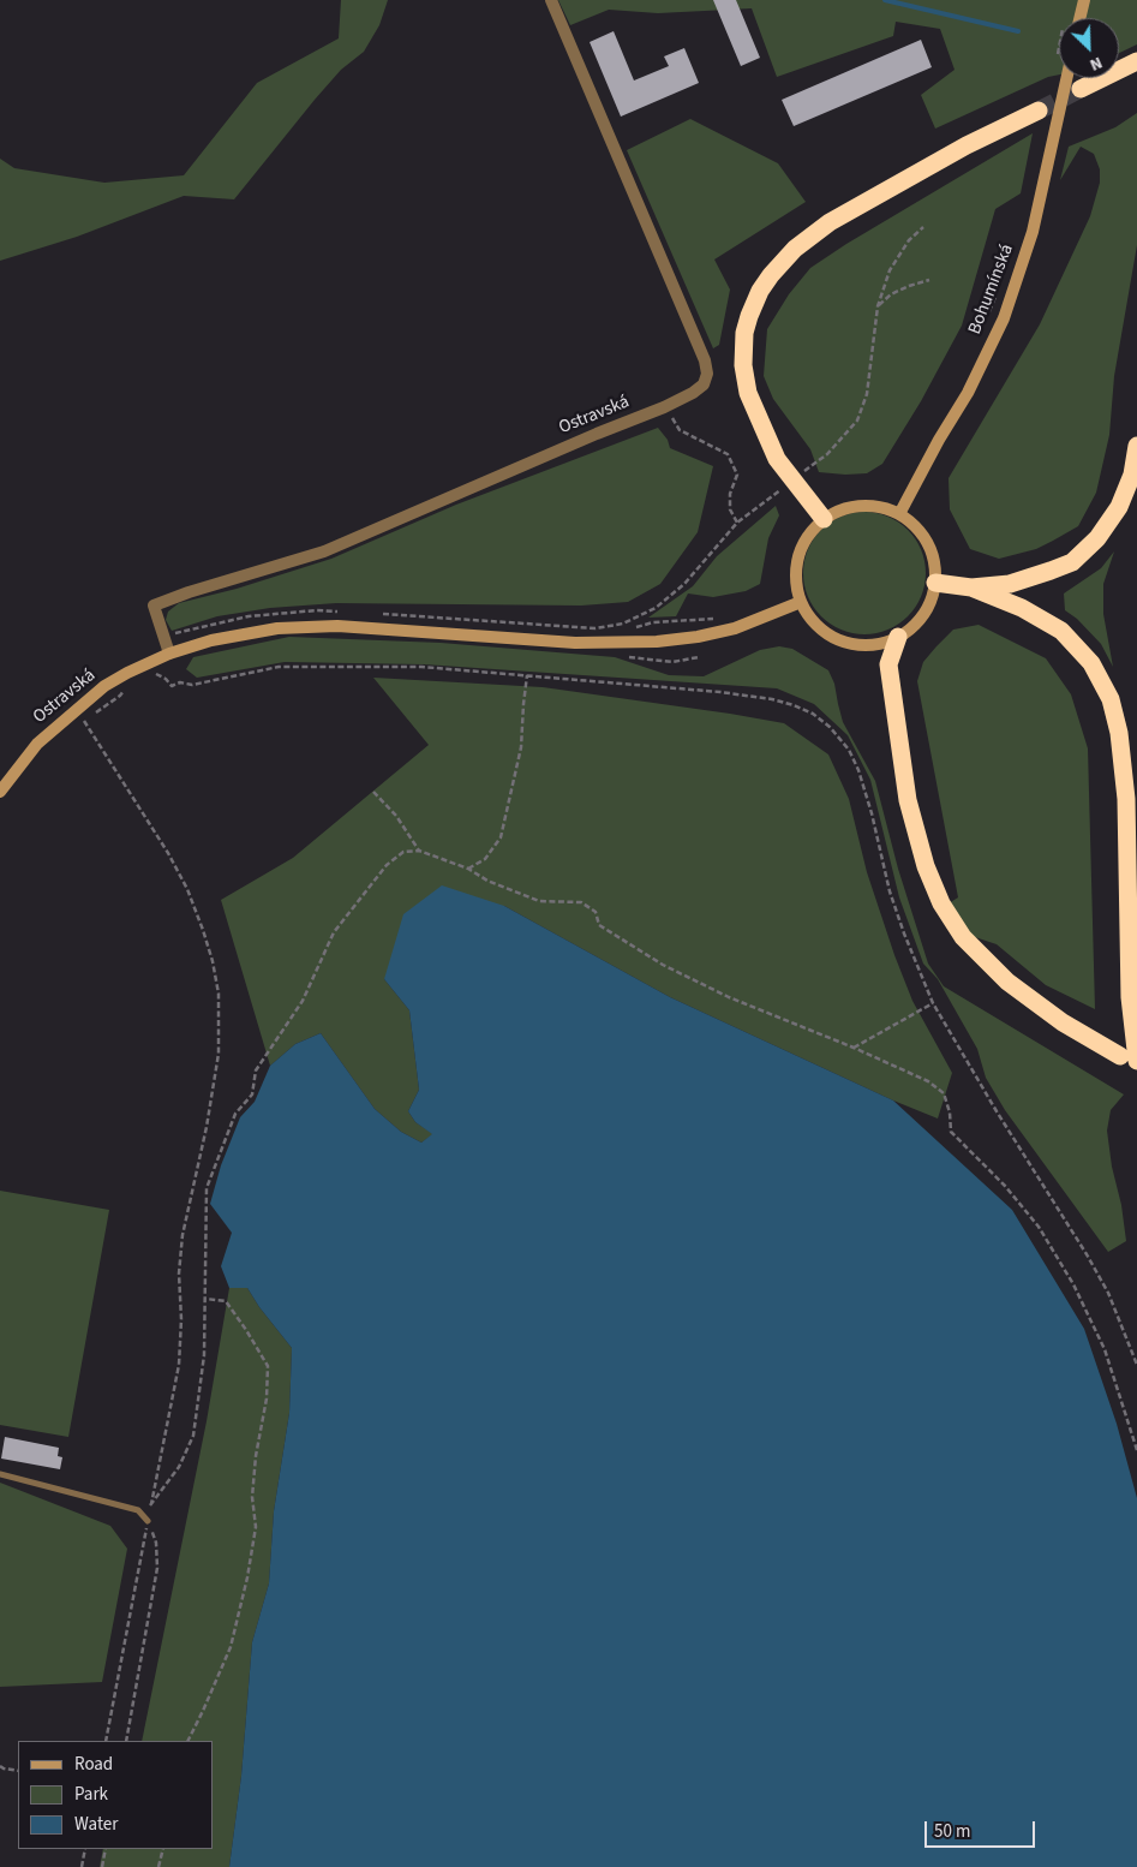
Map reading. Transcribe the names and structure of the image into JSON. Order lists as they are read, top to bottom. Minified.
{"streets":{"main road":["Bohumínská","Ostravská"]},"crossings":[["Bohumínská","Ostravská"]],"legend":["Road","Park","Water"],"scale_bar":"50 m","north":"bottom right"}
